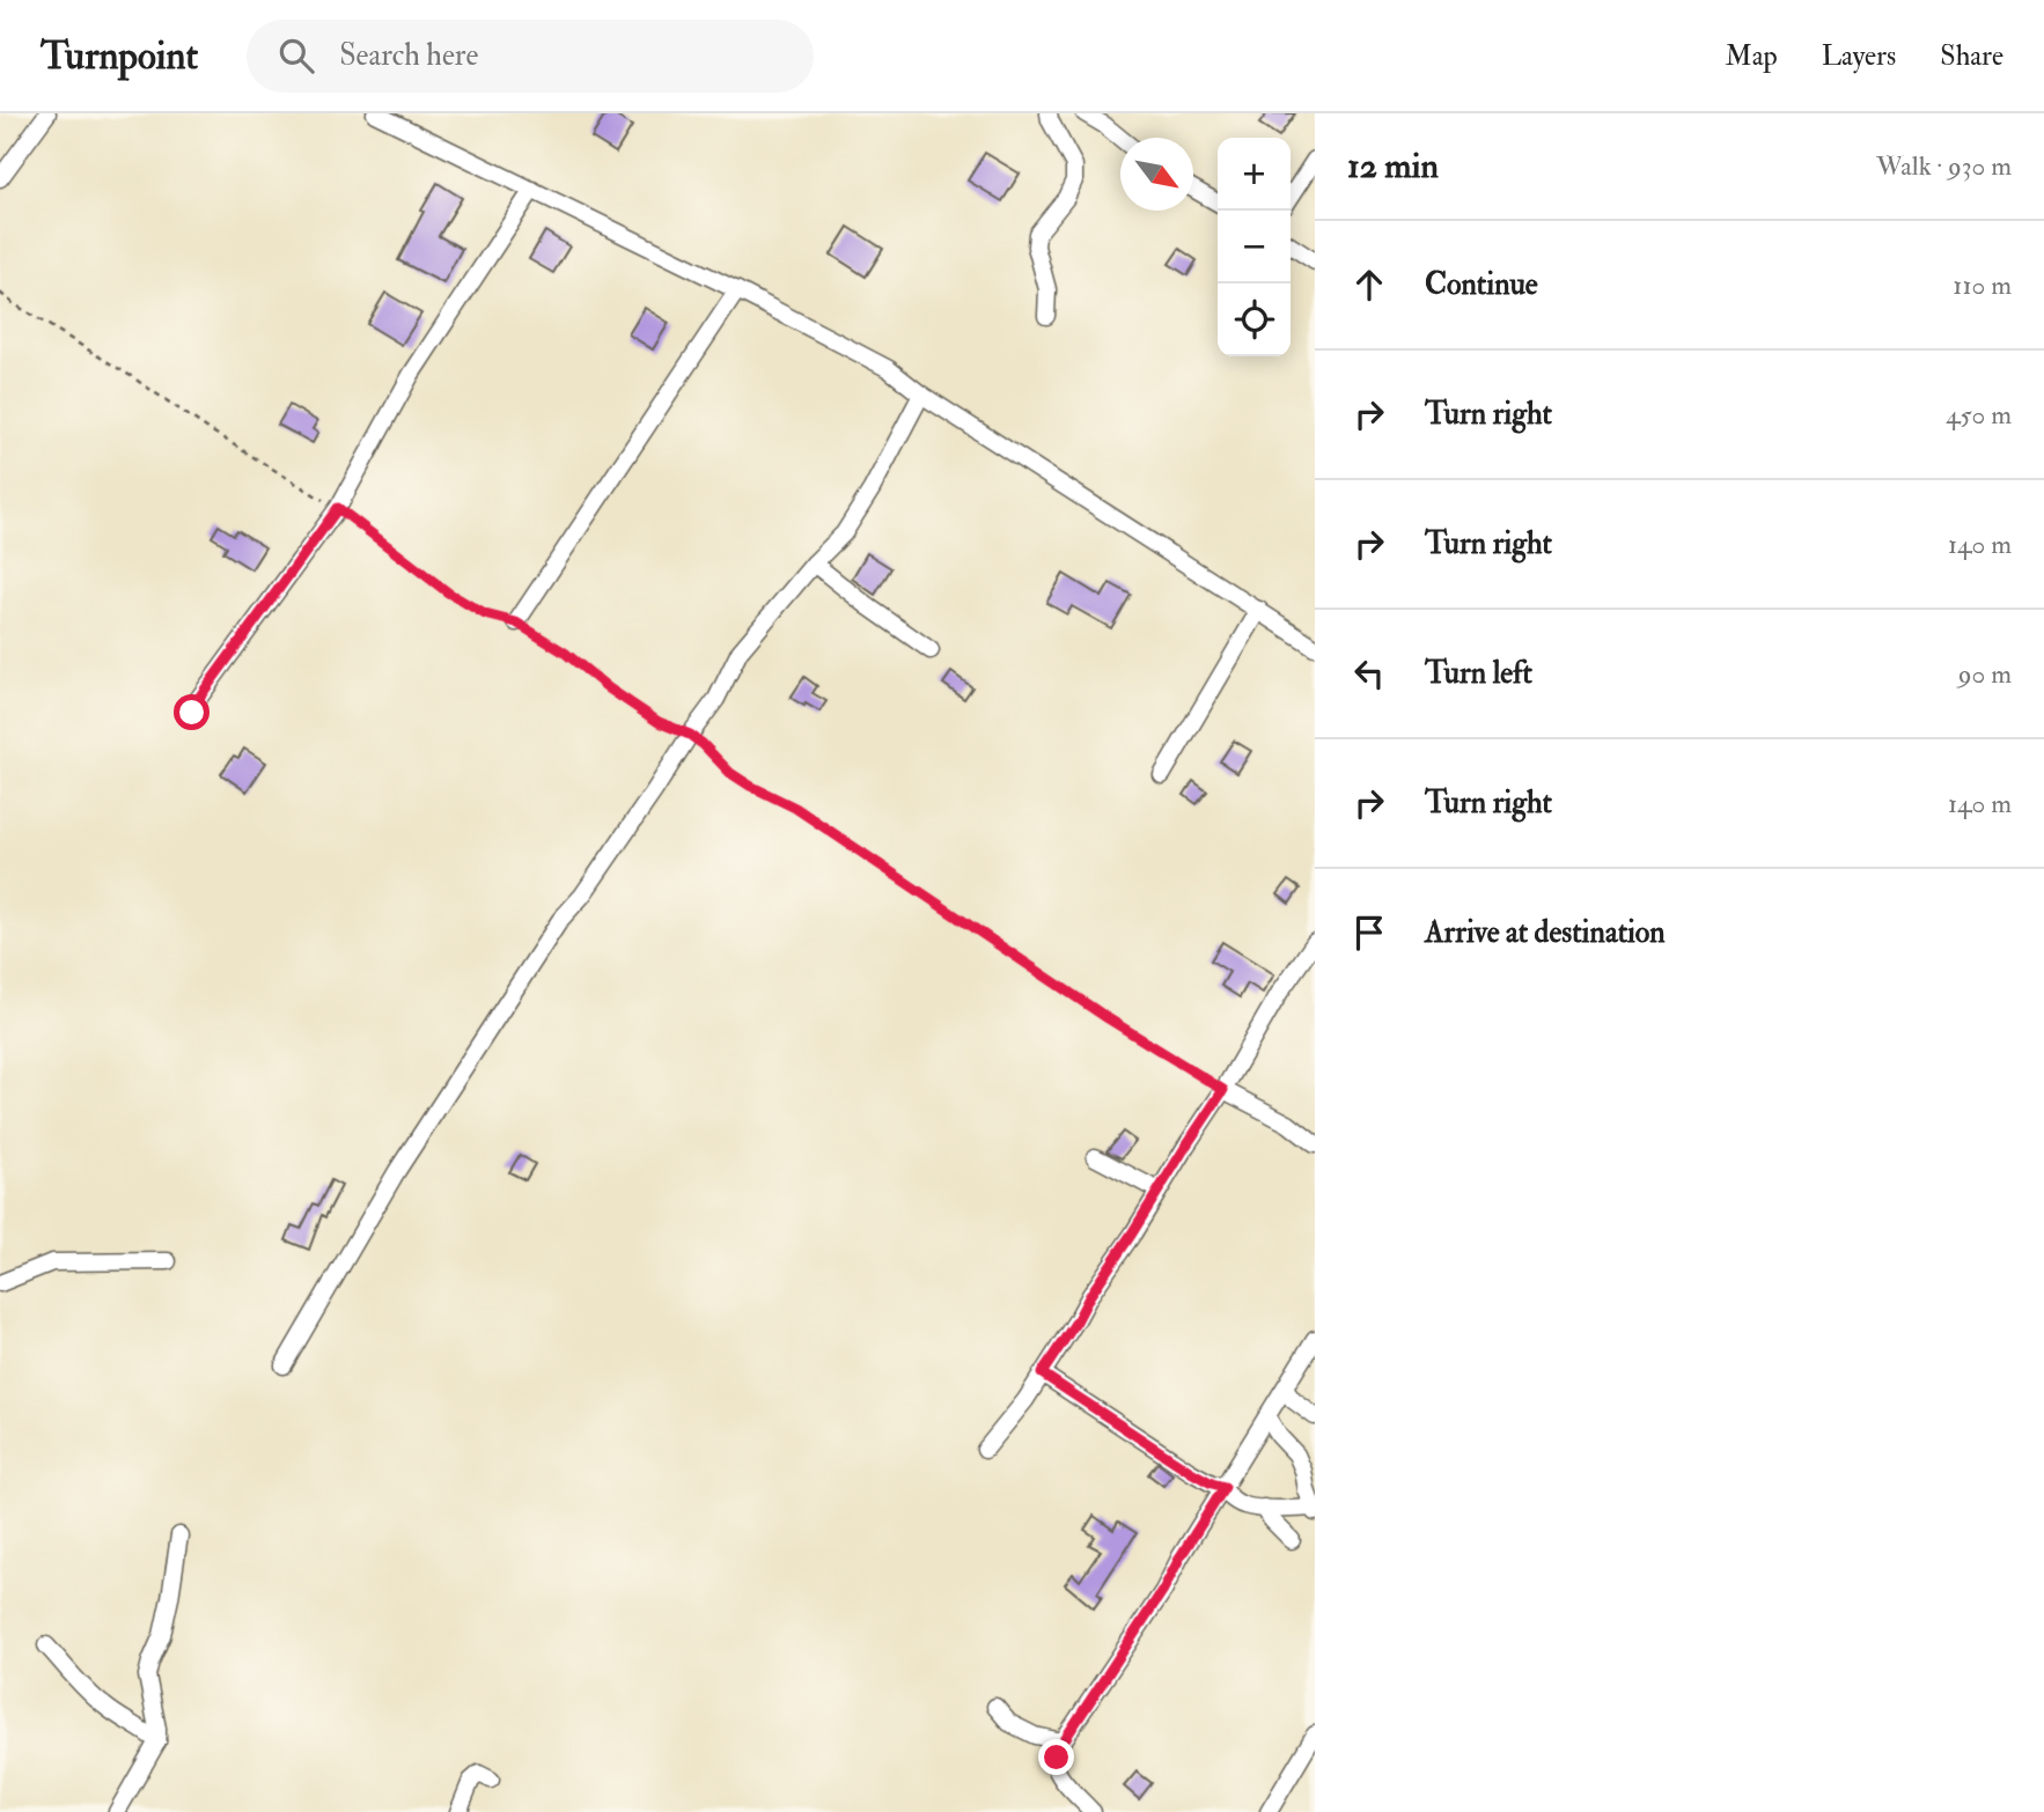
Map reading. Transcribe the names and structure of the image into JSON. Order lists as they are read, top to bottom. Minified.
{"north":"bottom right","page":{"header":"Turnpoint","search":"Search here","nav":["Map","Layers","Share"],"heading":["12 min","Walk · 930 m"],"map_buttons":["+","−"],"list":[["Continue","110 m"],["Turn right","450 m"],["Turn right","140 m"],["Turn left","90 m"],["Turn right","140 m"],"Arrive at destination"]}}
